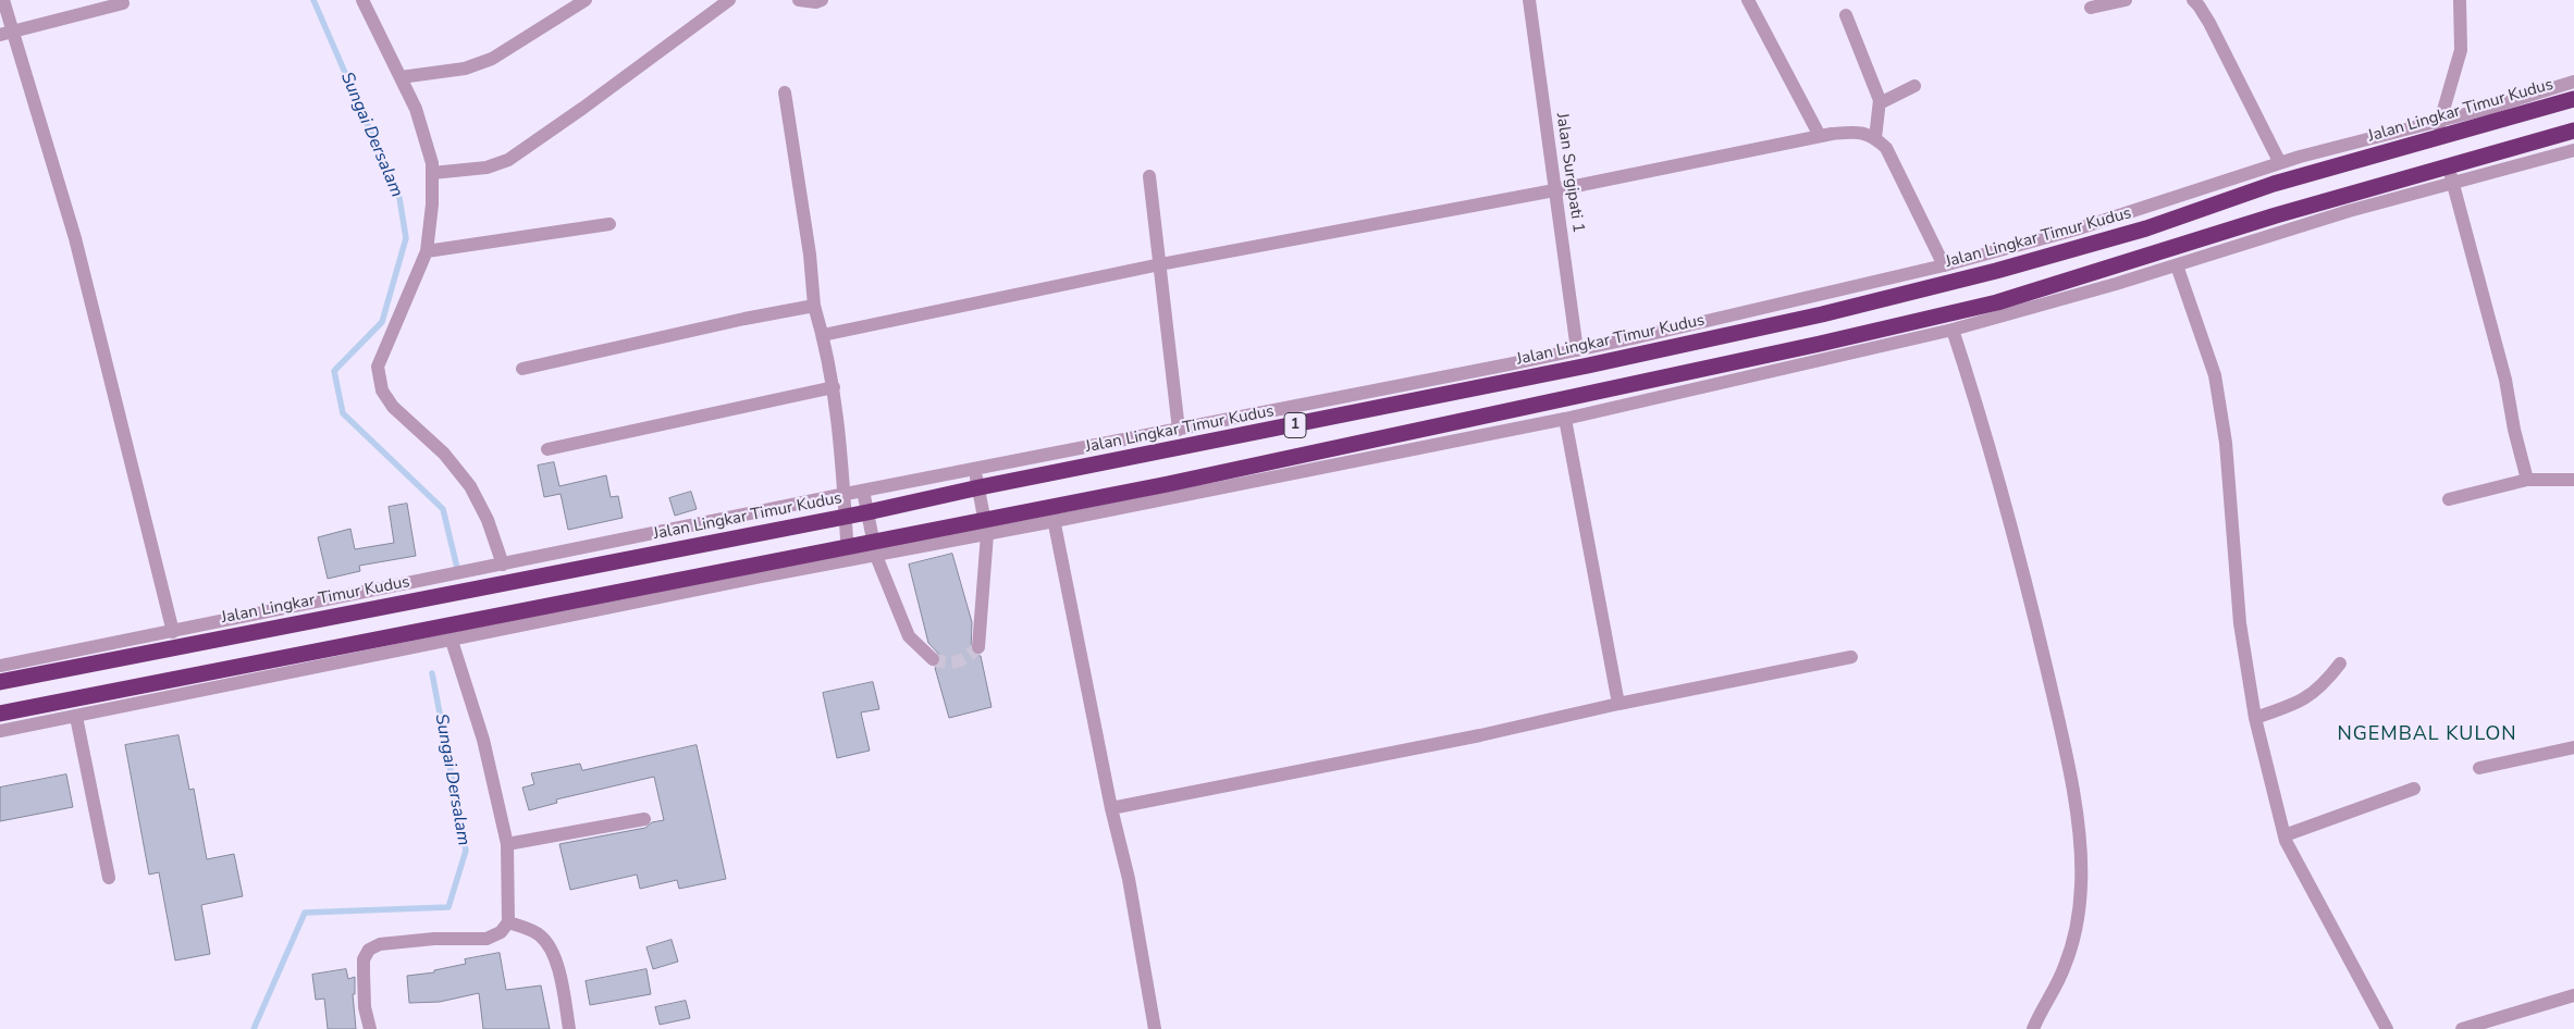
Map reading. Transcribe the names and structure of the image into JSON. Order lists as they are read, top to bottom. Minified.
{"streets":{"highway":["Jalan Lingkar Timur Kudus","1"],"street":["Jalan Surgipati 1"]},"districts":["NGEMBAL KULON"],"water":["Sungai Dersalam"]}
